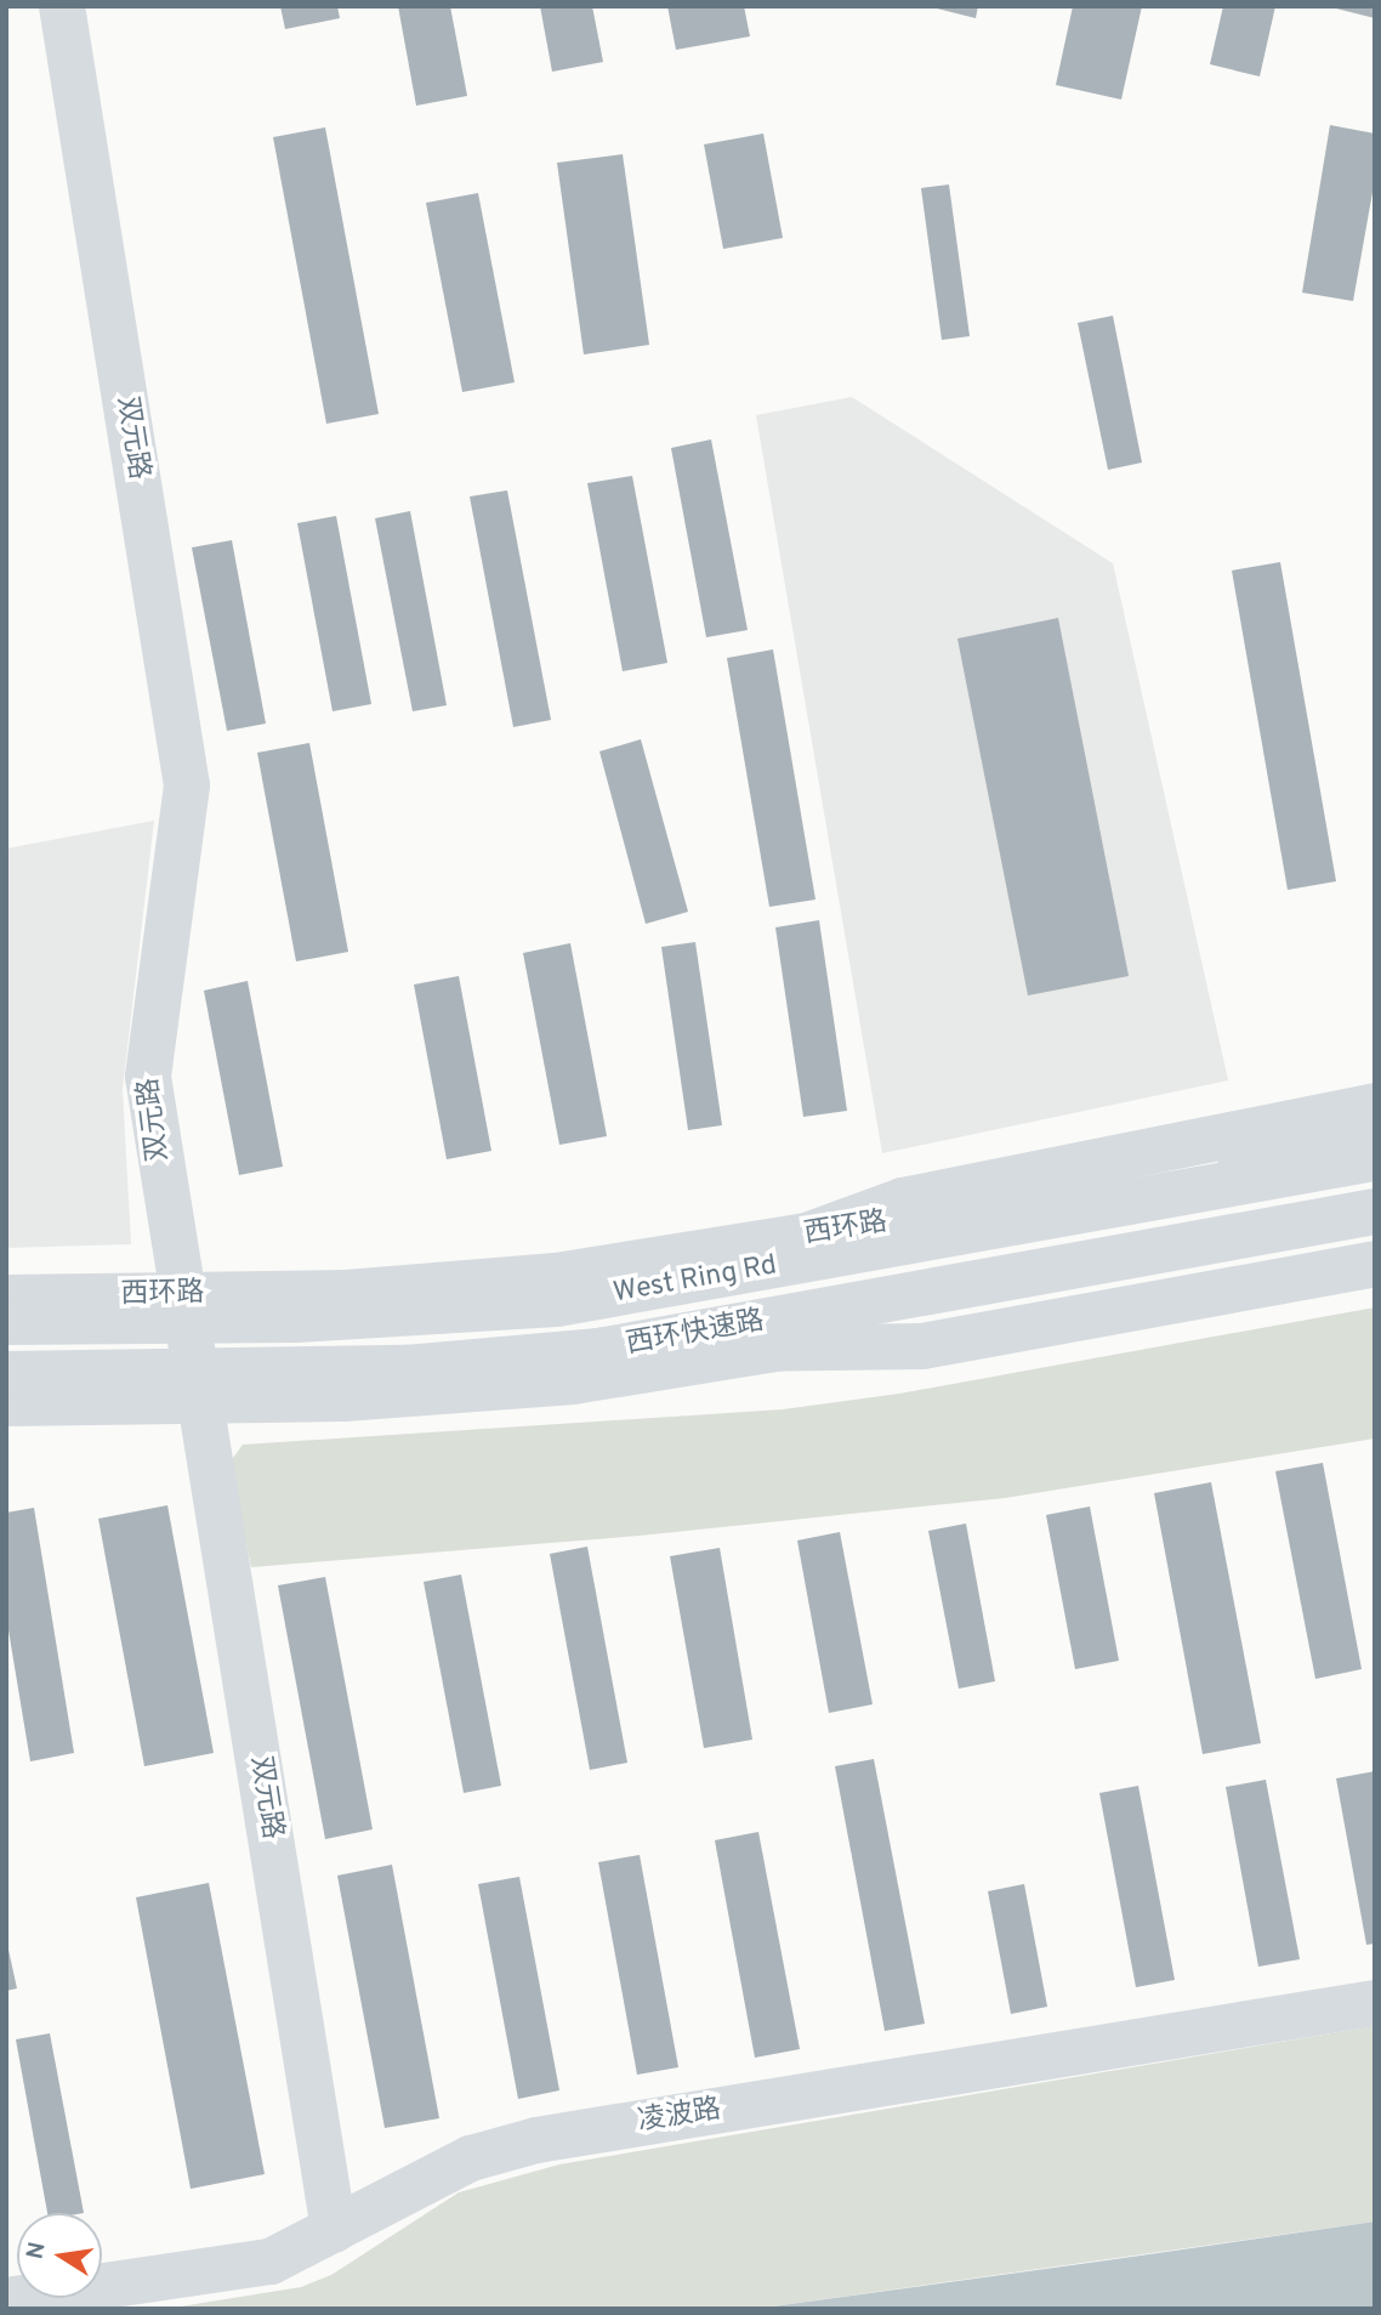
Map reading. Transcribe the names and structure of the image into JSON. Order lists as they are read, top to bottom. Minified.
{"streets":{"main road":["双元路","西环路","West Ring Rd","西环快速路","凌波路"]},"crossings":[["双元路","西环路"],["双元路","凌波路"]],"north":"left"}
